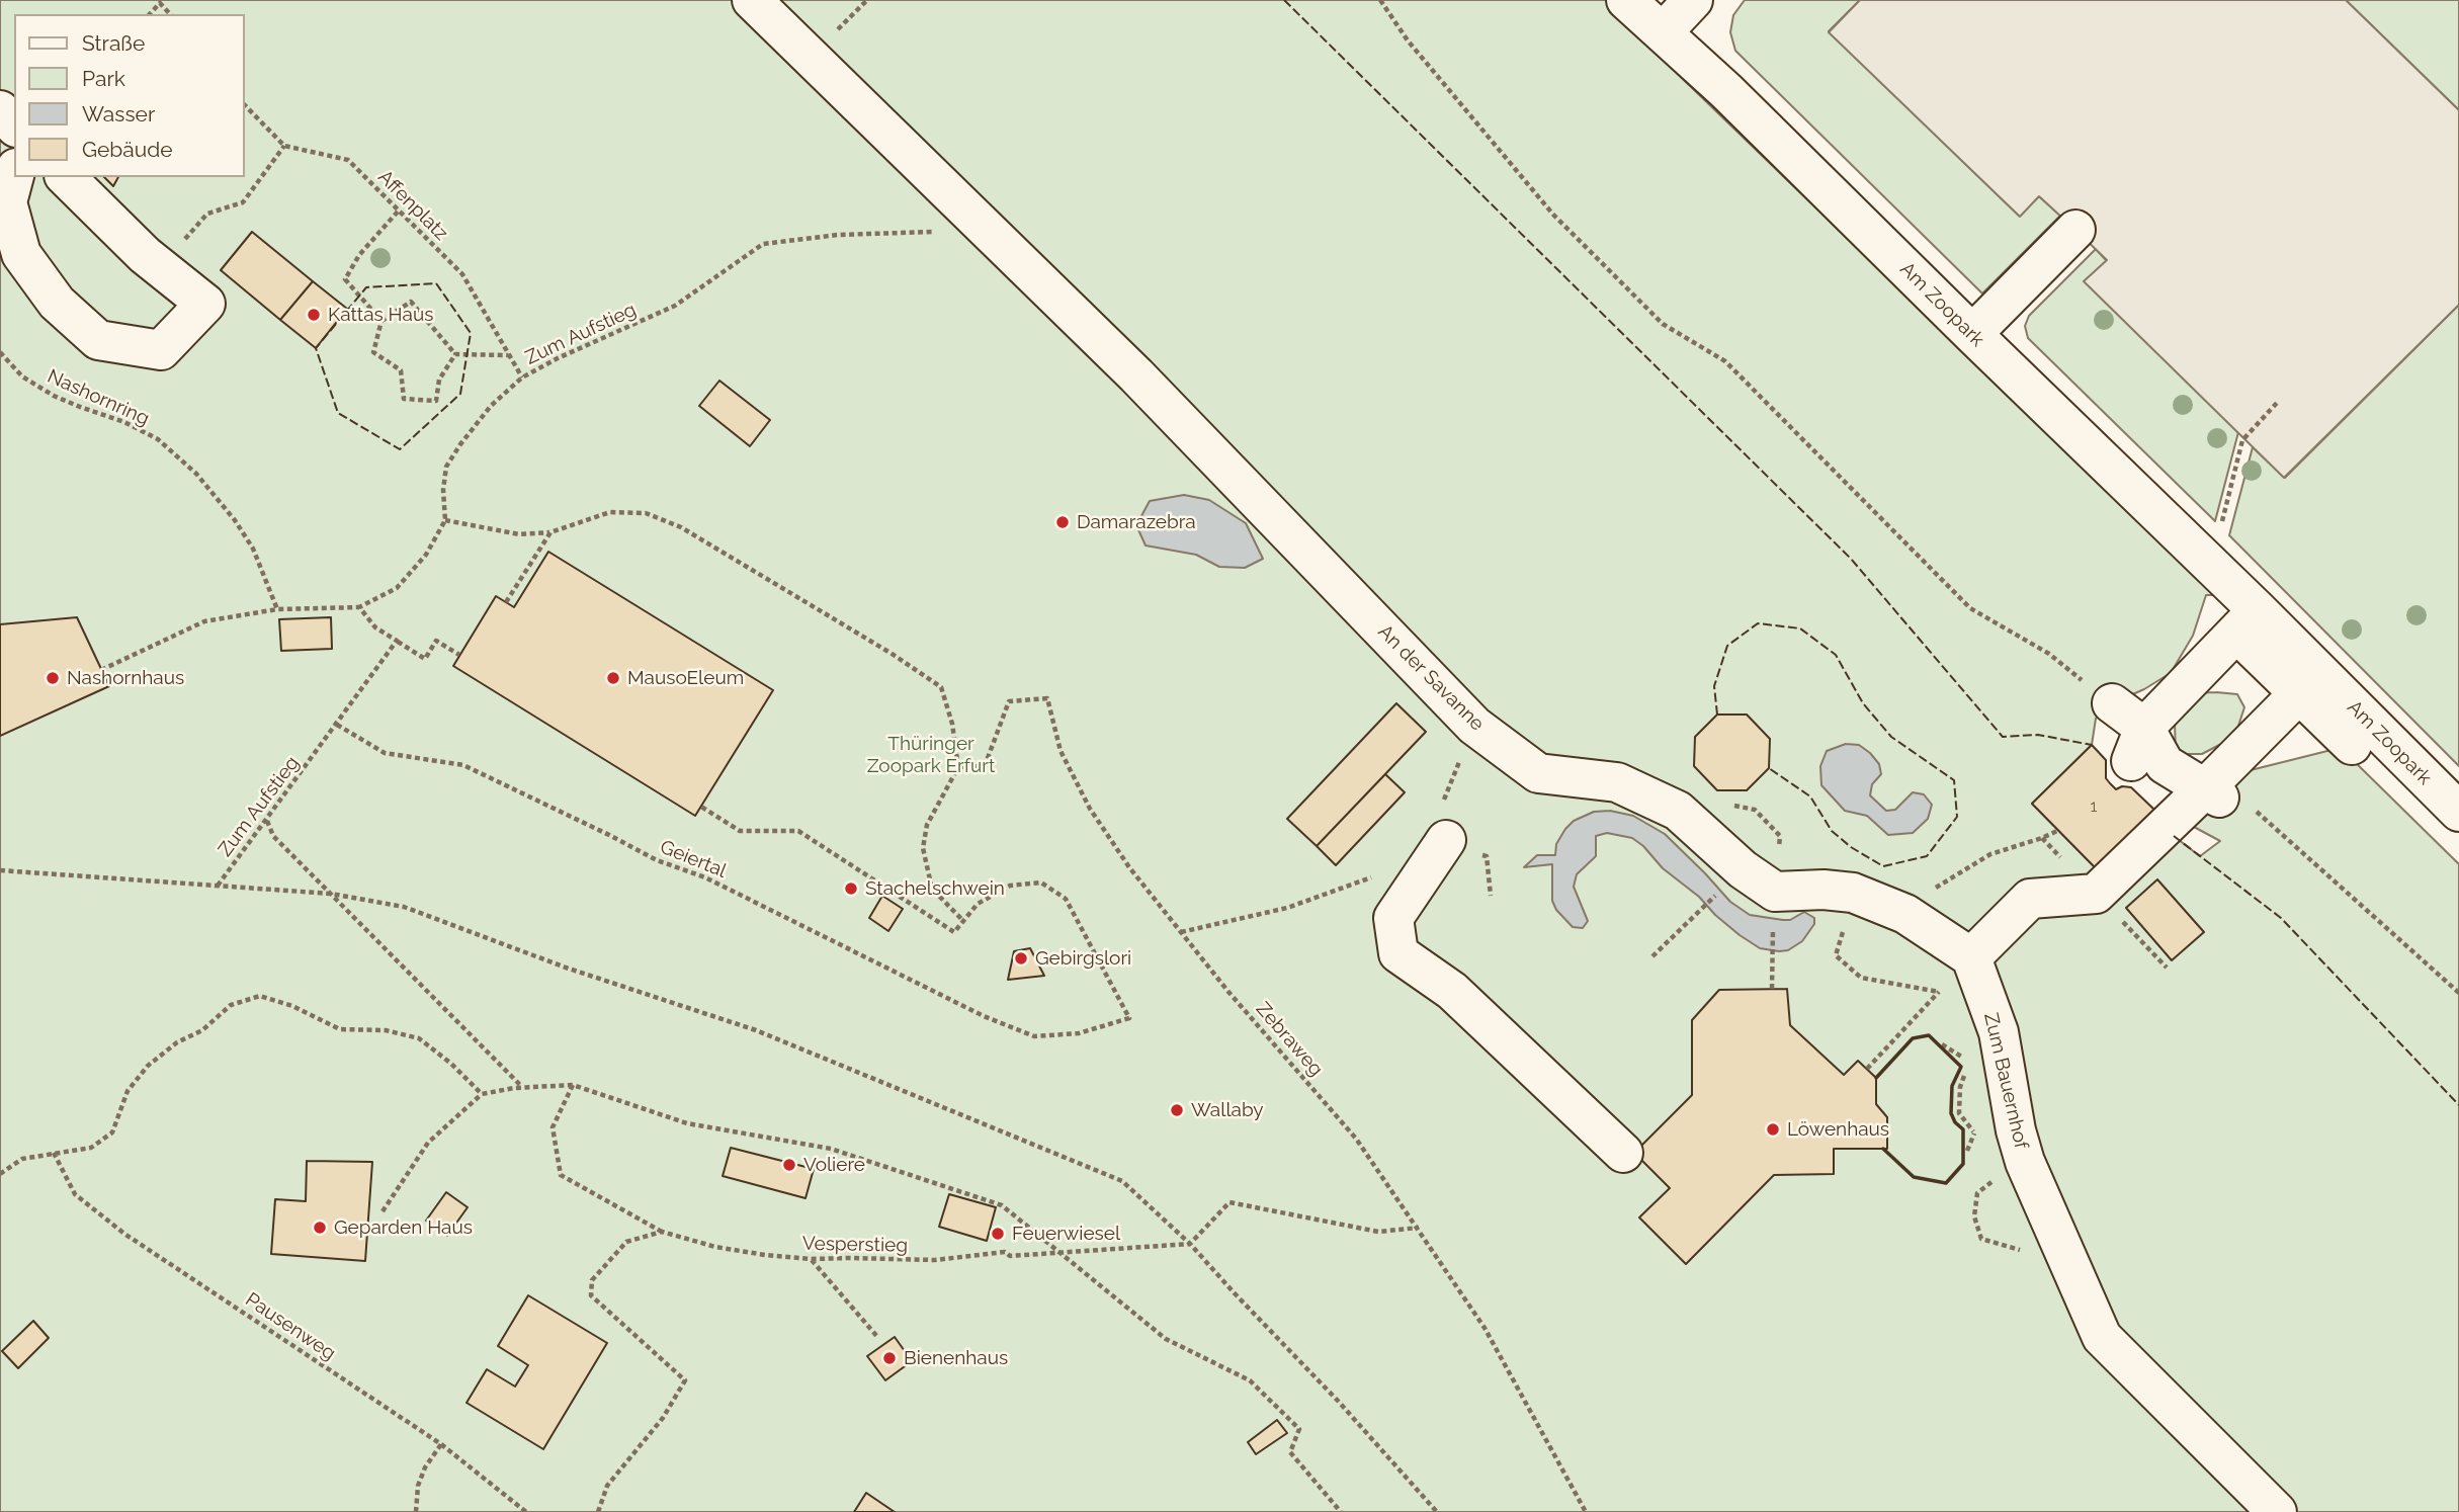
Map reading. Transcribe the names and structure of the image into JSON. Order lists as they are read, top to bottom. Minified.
{"streets":{"street":["Am Zoopark","An der Savanne","Zum Bauernhof"],"path":["Affenplatz","Zum Aufstieg","Nashornring","Geiertal","Zebraweg","Vesperstieg","Pausenweg"]},"crossings":[["Affenplatz","Zum Aufstieg"],["Zum Aufstieg","An der Savanne"],["Zum Aufstieg","Geiertal"]],"parks":["Thüringer Zoopark Erfurt"],"places":["Kattas Haus","Damarazebra","Nashornhaus","MausoEleum","Stachelschwein","Gebirgslori","Wallaby","Löwenhaus","Voliere","Geparden Haus","Feuerwiesel","Bienenhaus"],"house_numbers":["1"],"legend":["Straße","Park","Wasser","Gebäude"]}
